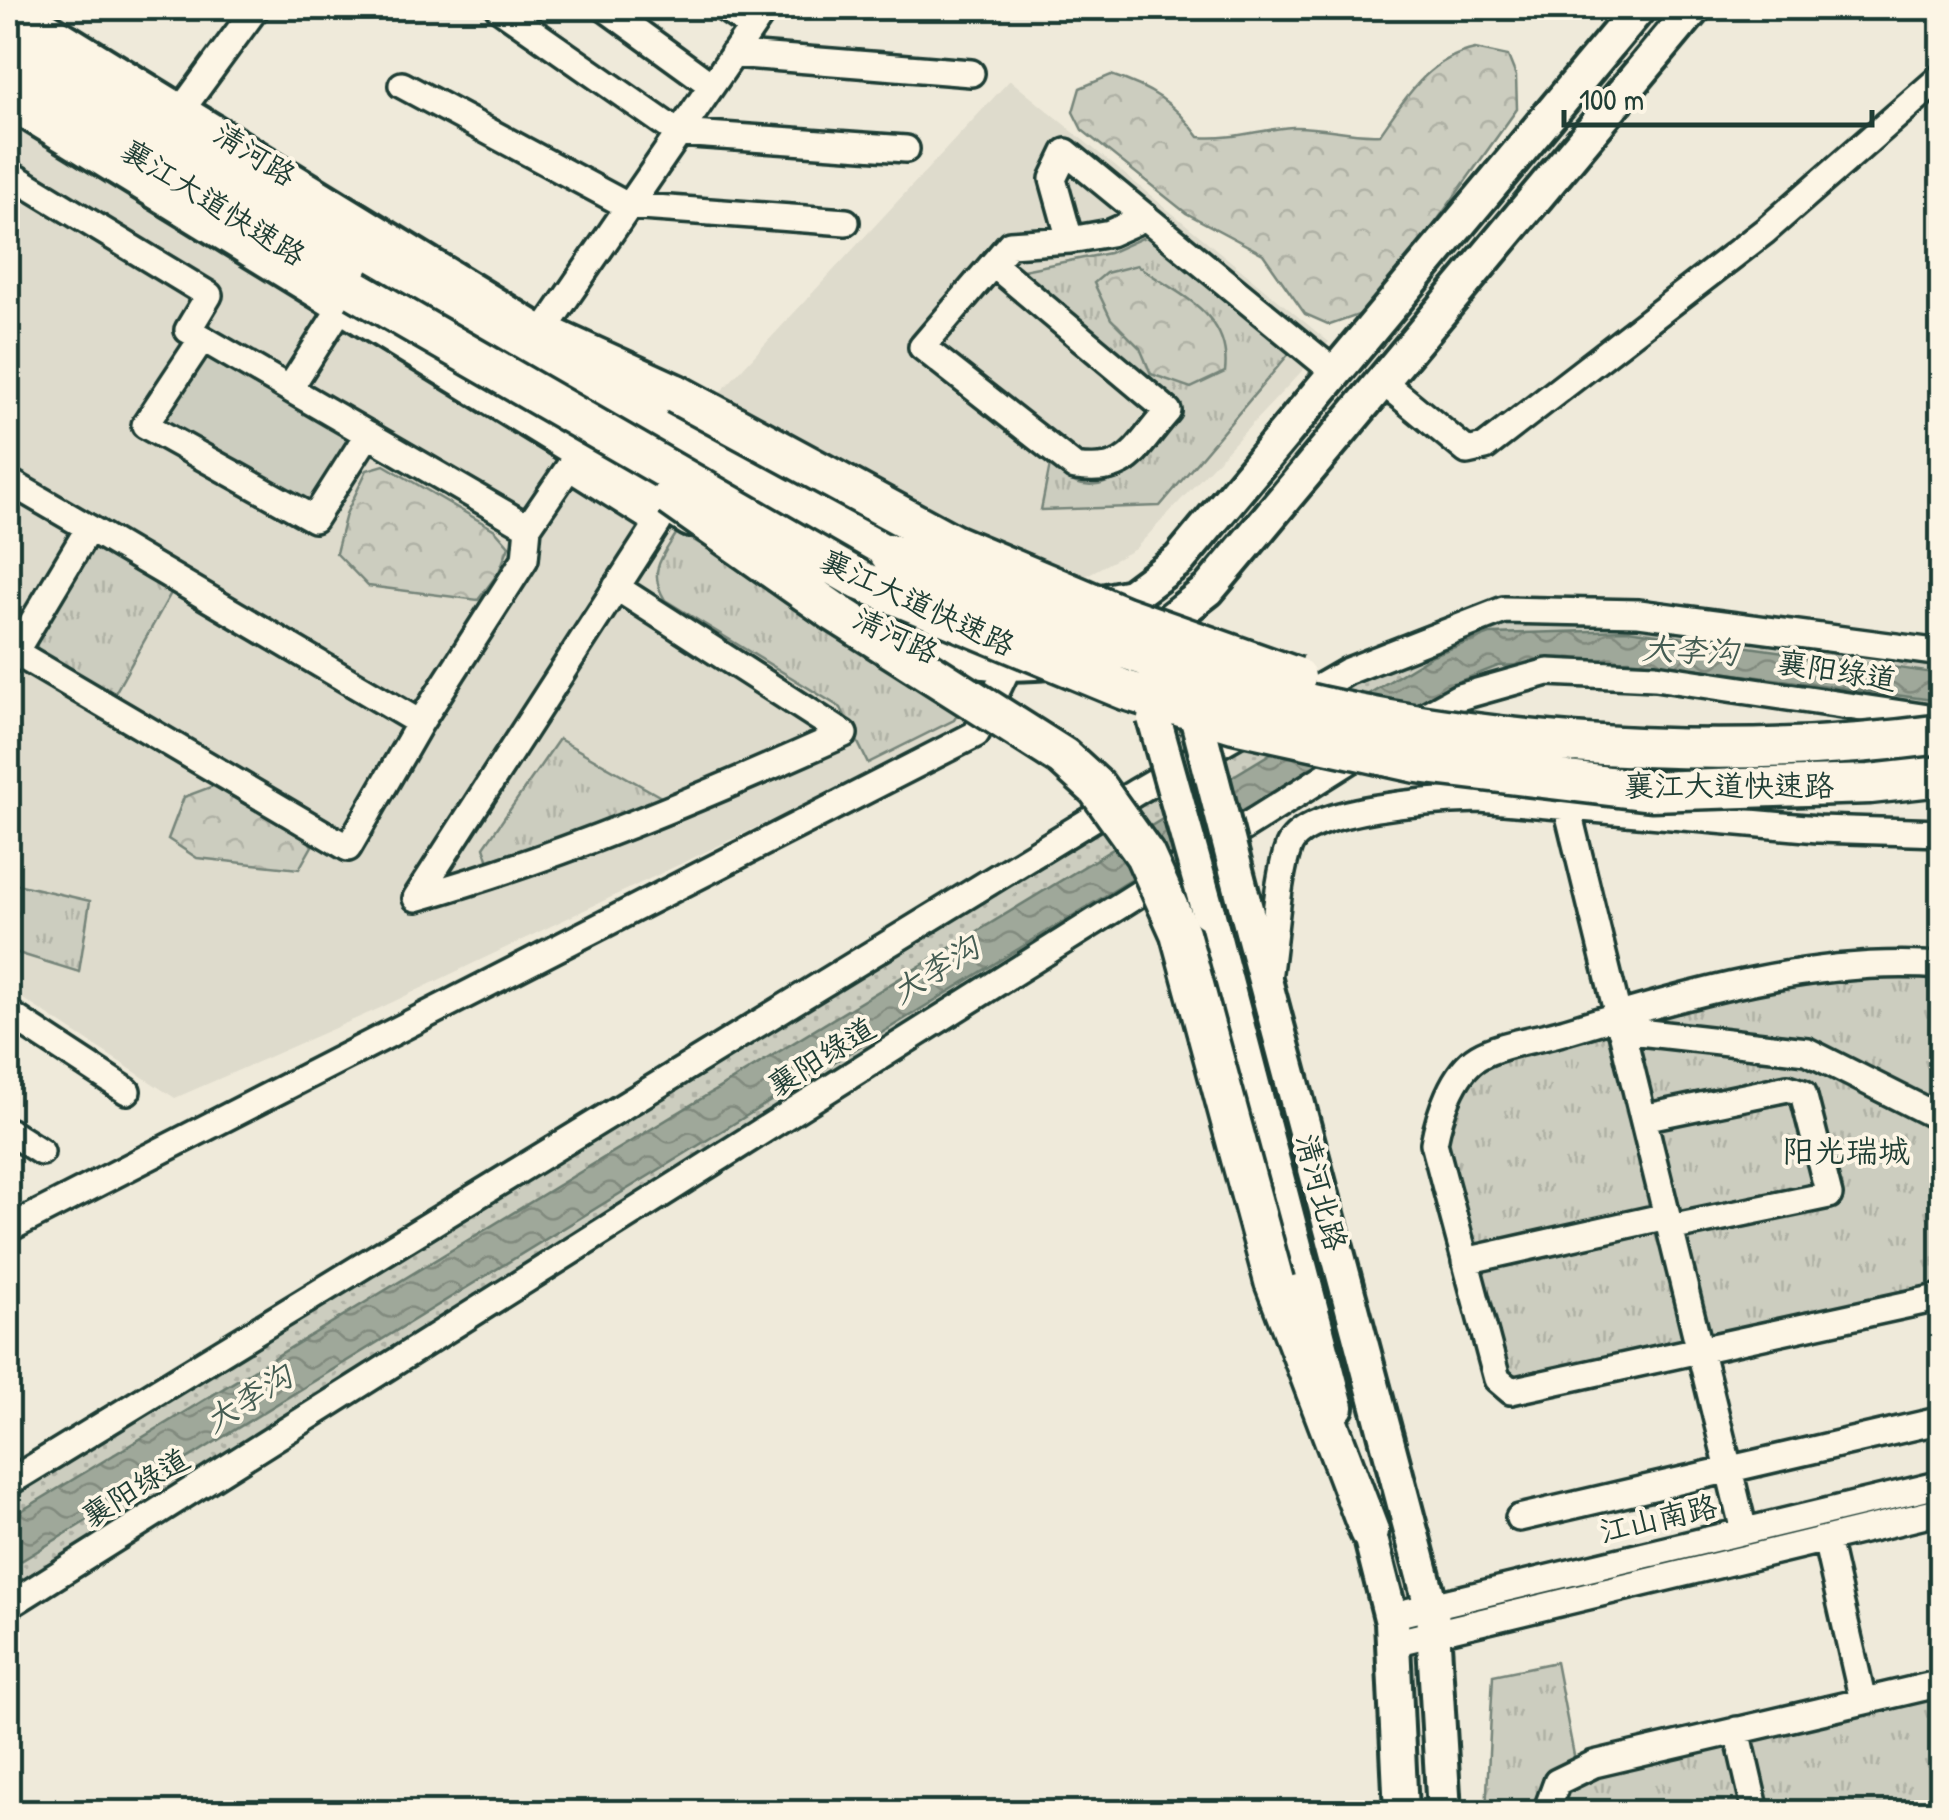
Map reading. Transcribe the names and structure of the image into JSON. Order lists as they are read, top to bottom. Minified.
{"streets":{"highway":["襄江大道快速路"],"main road":["清河路","清河北路"],"street":["襄阳绿道","江山南路"]},"crossings":[["清河路","襄江大道快速路"],["清河路","清河北路"],["清河北路","江山南路"]],"districts":["阳光瑞城"],"water":["大李沟"],"scale_bar":"100 m"}
